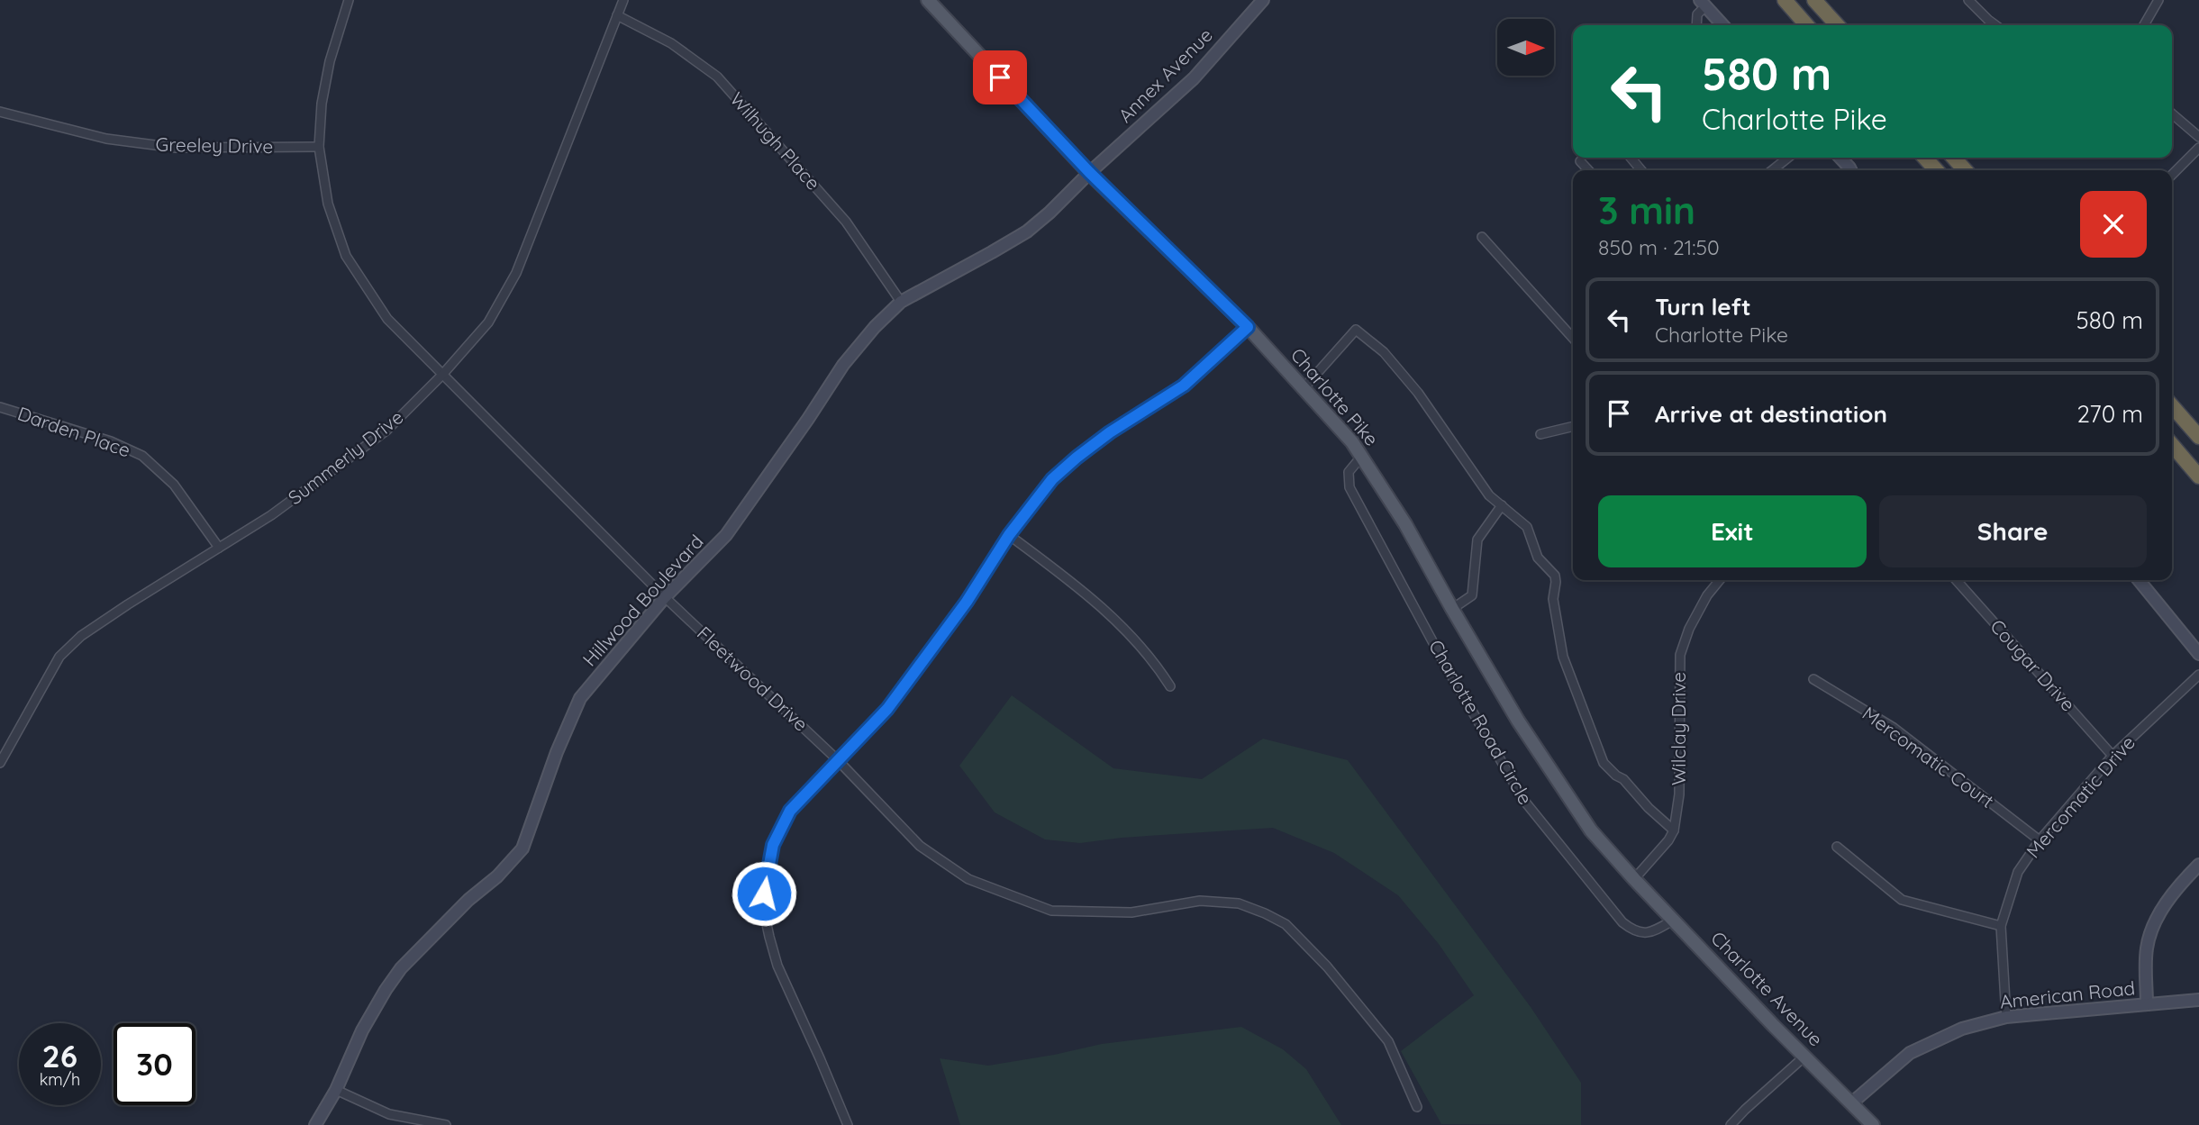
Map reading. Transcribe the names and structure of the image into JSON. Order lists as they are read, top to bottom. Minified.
{"streets":{"main road":["Charlotte Pike","Charlotte Avenue"],"street":["Annex Avenue","Wilhugh Place","Greeley Drive","Darden Place","Summerly Drive","Hillwood Boulevard","Cougar Drive","Fleetwood Drive","Charlotte Road Circle","Wilclay Drive","Mercomatic Court","Mercomatic Drive","American Road"]},"crossings":[["Annex Avenue","Charlotte Pike"],["Annex Avenue","Hillwood Boulevard"],["Wilhugh Place","Summerly Drive"],["Wilhugh Place","Hillwood Boulevard"],["Greeley Drive","Fleetwood Drive"],["Charlotte Pike","Hillwood Boulevard"],["Charlotte Pike","Charlotte Road Circle"],["Charlotte Pike","Wilclay Drive"],["Charlotte Pike","Charlotte Avenue"],["Darden Place","Summerly Drive"],["Summerly Drive","Fleetwood Drive"],["Hillwood Boulevard","Fleetwood Drive"],["Cougar Drive","Mercomatic Drive"],["Charlotte Road Circle","Charlotte Avenue"],["Wilclay Drive","Charlotte Avenue"],["Mercomatic Court","Mercomatic Drive"],["Mercomatic Drive","American Road"],["Charlotte Avenue","American Road"]],"north":"right","page":{"turn":["580 m","Charlotte Pike"],"heading":["3 min","850 m · 21:50"],"list":[{"name":"Turn left","note":"Charlotte Pike","value":"580 m"},{"name":"Arrive at destination","value":"270 m"}],"buttons":["Exit","Share"],"speed":"26 km/h","limit":"30"}}
